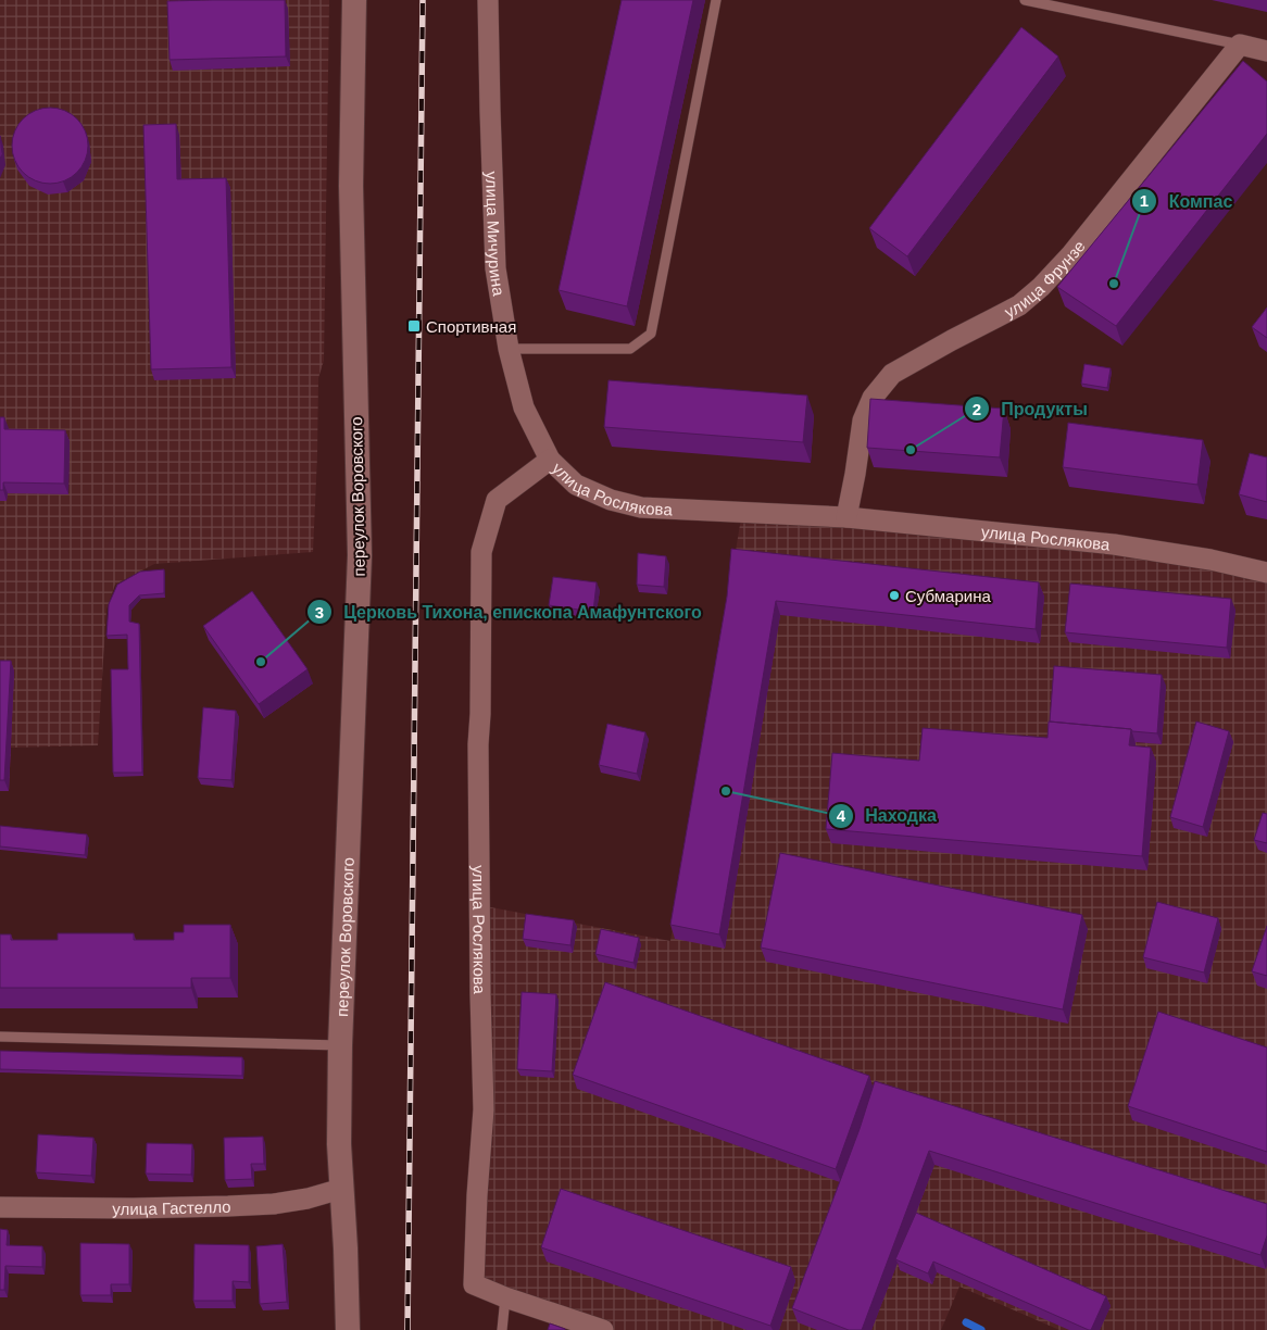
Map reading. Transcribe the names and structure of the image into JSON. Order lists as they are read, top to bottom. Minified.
{"streets":{"street":["улица Мичурина","улица Фрунзе","улица Рослякова","переулок Воровского","улица Гастелло"]},"crossings":[["улица Мичурина","улица Рослякова"],["улица Фрунзе","улица Рослякова"],["переулок Воровского","улица Гастелло"]],"places":{"other":["Компас","Продукты","Субмарина","Церковь Тихона, епископа Амафунтского","Находка"],"transit":["Спортивная"]}}
